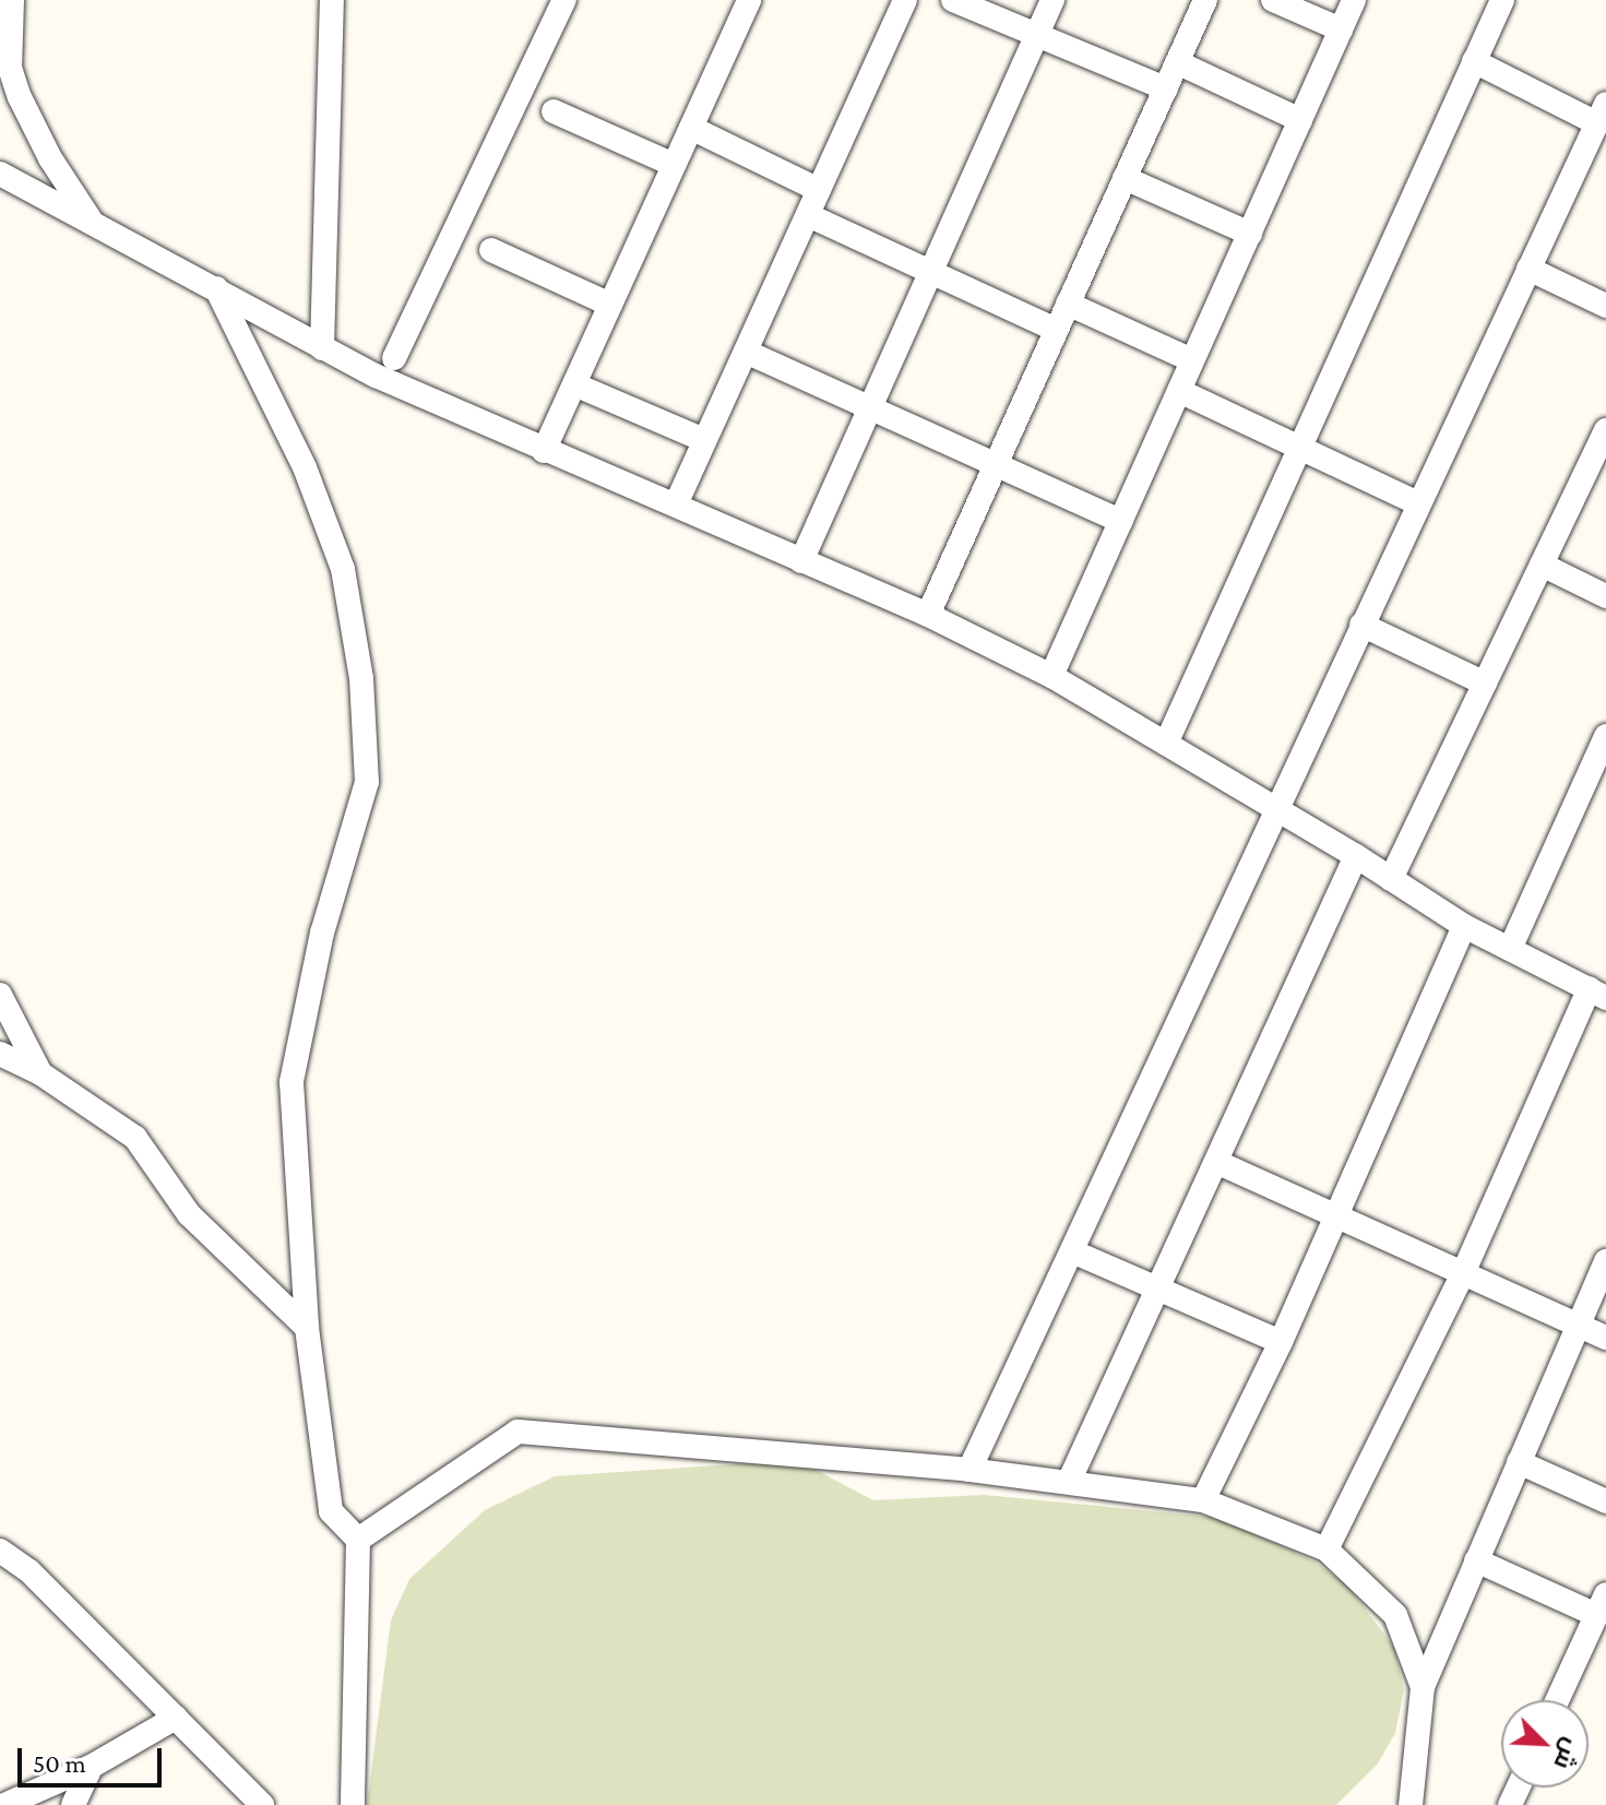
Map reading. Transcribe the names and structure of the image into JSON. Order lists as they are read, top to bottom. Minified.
{"scale_bar":"50 m","north":"bottom right"}
